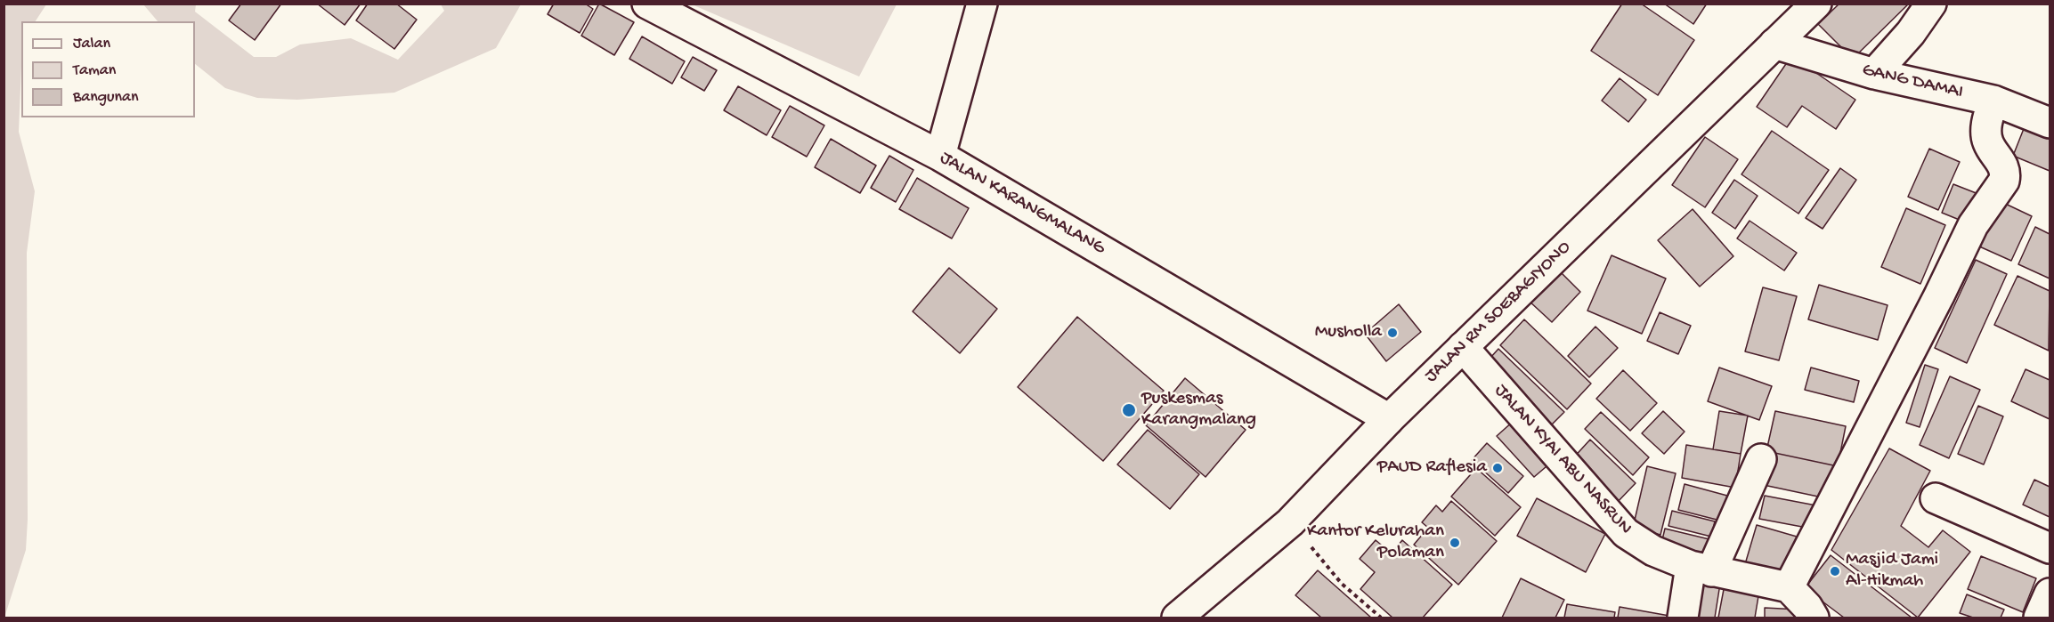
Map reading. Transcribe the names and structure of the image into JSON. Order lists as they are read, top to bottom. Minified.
{"streets":{"street":["GANG DAMAI","JALAN KARANGMALANG","JALAN RM SOEBAGIYONO","JALAN KYAI ABU NASRUN"]},"crossings":[["GANG DAMAI","JALAN RM SOEBAGIYONO"],["JALAN KARANGMALANG","JALAN RM SOEBAGIYONO"],["JALAN RM SOEBAGIYONO","JALAN KYAI ABU NASRUN"]],"places":["Musholla","Puskesmas Karangmalang","PAUD Raflesia","Kantor Kelurahan Polaman","Masjid Jami Al-Hikmah"],"legend":["Jalan","Taman","Bangunan"]}
